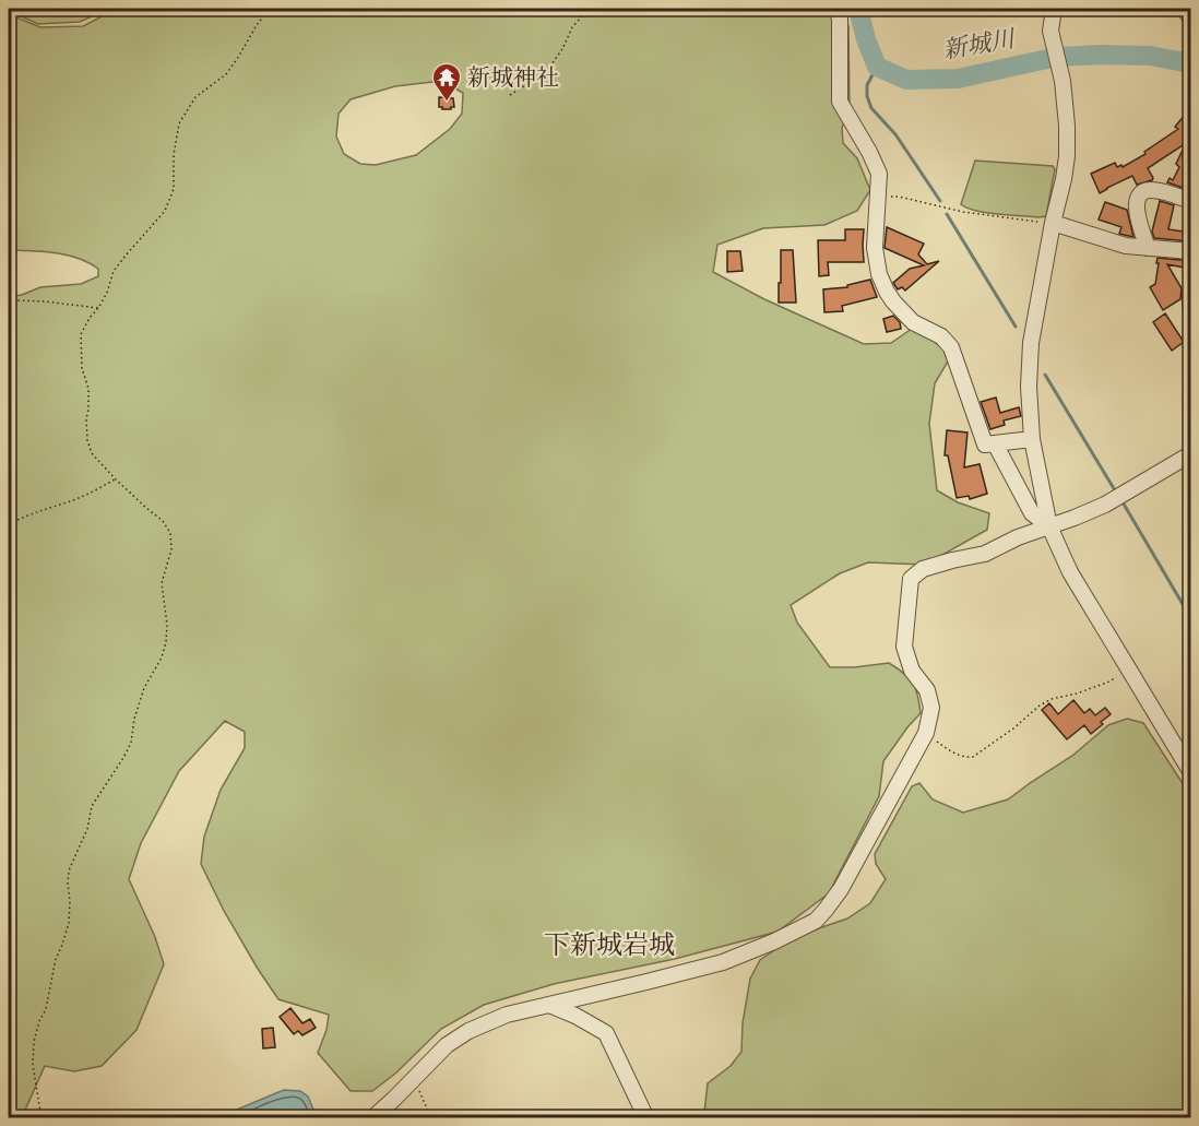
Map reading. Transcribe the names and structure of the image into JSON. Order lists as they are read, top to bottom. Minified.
{"districts":["下新城岩城"],"water":["新城川"],"places":{"temple":["新城神社"]}}
